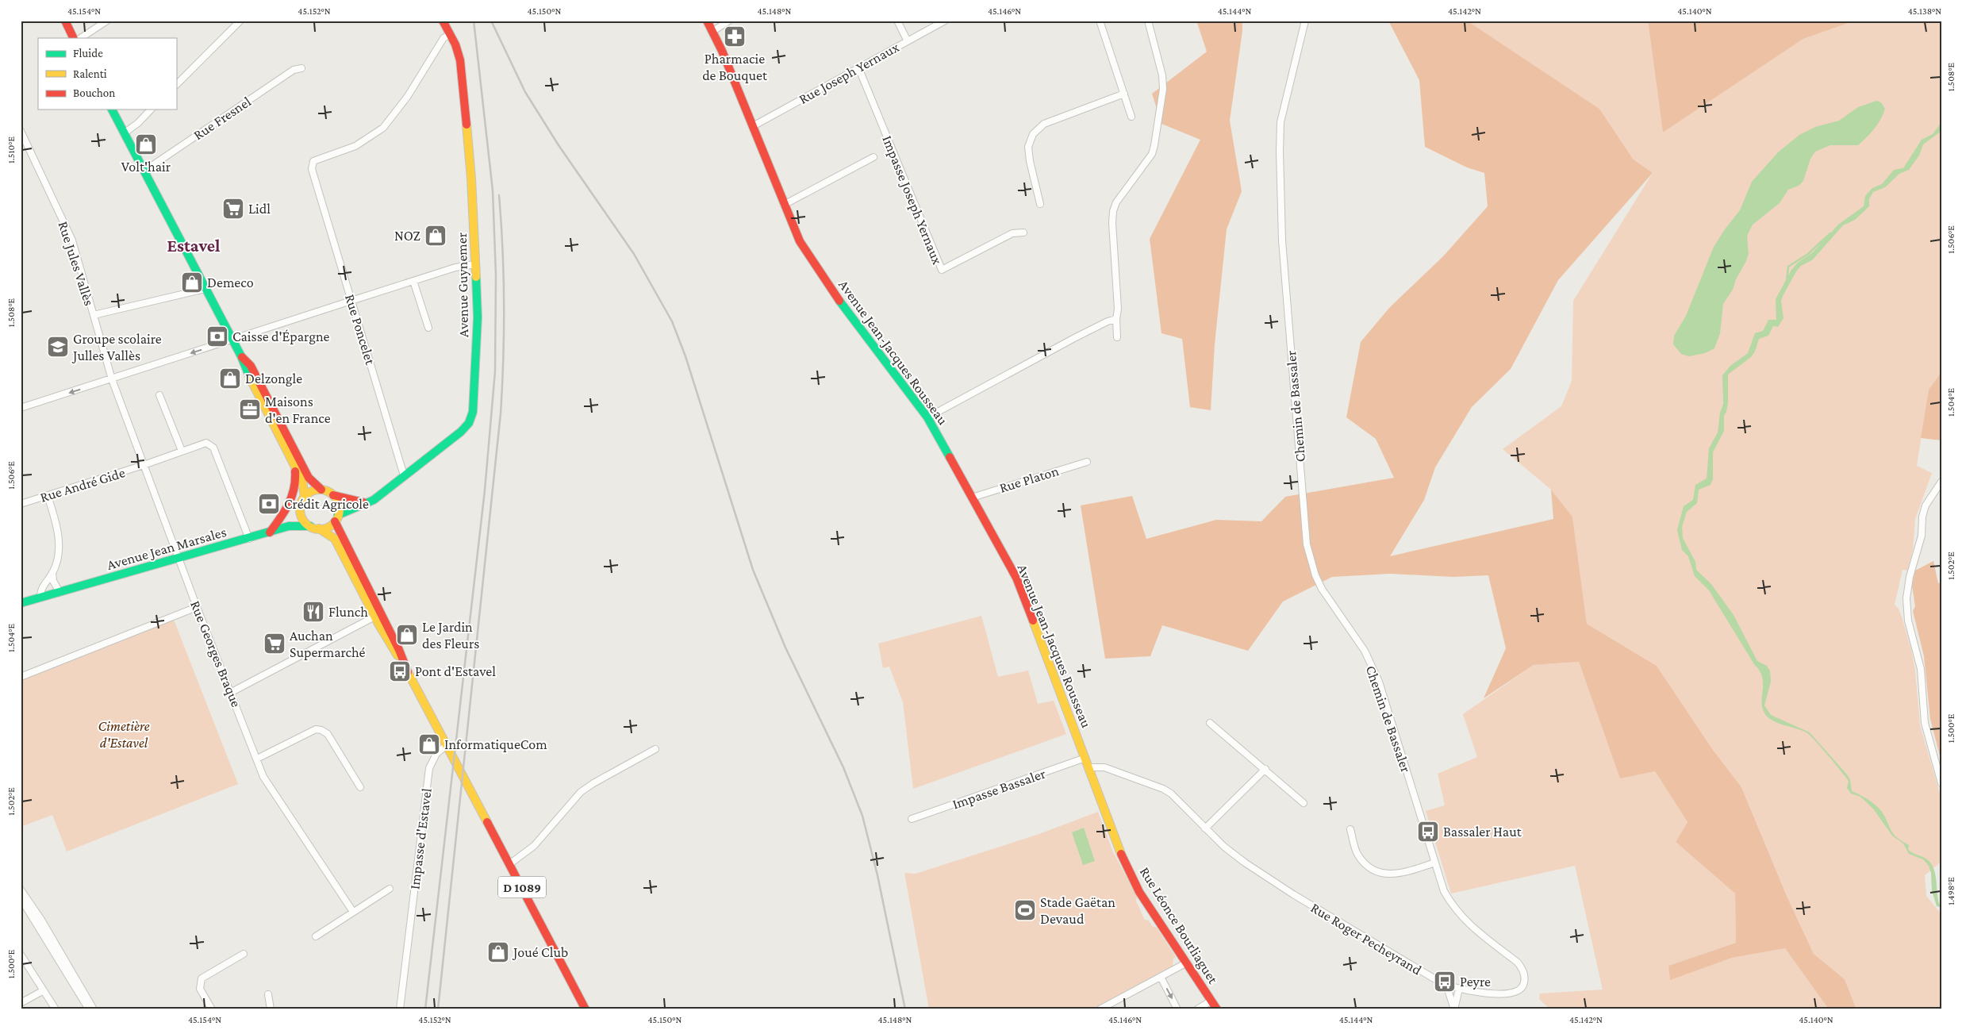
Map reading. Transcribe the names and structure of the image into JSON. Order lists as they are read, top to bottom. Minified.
{"streets":{"main road":["Avenue Guynemer","Avenue Jean-Jacques Rousseau","Avenue Jean Marsales","D 1089","Rue Léonce Bourliaguet"],"street":["Rue Joseph Yernaux","Rue Fresnel","Impasse Joseph Yernaux","Rue Jules Vallès","Rue Poncelet","Chemin de Bassaler","Rue Platon","Rue André Gide","Rue Georges Braque","Impasse Bassaler","Impasse d'Estavel","Rue Roger Pecheyrand"]},"crossings":[["Rue Joseph Yernaux","Impasse Joseph Yernaux"],["Rue Joseph Yernaux","Avenue Jean-Jacques Rousseau"],["Rue Jules Vallès","Rue Georges Braque"],["Avenue Guynemer","Rue Poncelet"],["Avenue Guynemer","Avenue Jean Marsales"],["Avenue Guynemer","D 1089"],["Avenue Jean-Jacques Rousseau","Rue Platon"],["Avenue Jean-Jacques Rousseau","Impasse Bassaler"],["Avenue Jean-Jacques Rousseau","Rue Léonce Bourliaguet"],["Avenue Jean-Jacques Rousseau","Rue Roger Pecheyrand"],["Chemin de Bassaler","Rue Roger Pecheyrand"],["Rue André Gide","Avenue Jean Marsales"],["Rue André Gide","Rue Georges Braque"],["Avenue Jean Marsales","Rue Georges Braque"],["Avenue Jean Marsales","D 1089"],["Impasse Bassaler","Rue Léonce Bourliaguet"],["Impasse Bassaler","Rue Roger Pecheyrand"],["Impasse d'Estavel","D 1089"],["Rue Léonce Bourliaguet","Rue Roger Pecheyrand"]],"districts":["Estavel"],"parks":["Cimetière d'Estavel"],"places":{"pharmacy":["Pharmacie de Bouquet"],"shop":["Volt'hair","NOZ","Demeco","Delzongle","Le Jardin des Fleurs","InformatiqueCom","Joué Club"],"supermarket":["Lidl","Auchan Supermarché"],"bank":["Caisse d'Épargne","Crédit Agricole"],"school or university":["Groupe scolaire Julles Vallès"],"office":["Maisons d'en France"],"restaurant":["Flunch"],"bus stop":["Pont d'Estavel","Bassaler Haut","Peyre"],"sports":["Stade Gaëtan Devaud"]},"legend":["Fluide","Ralenti","Bouchon"],"coordinates":["45.154°N","45.152°N","45.150°N","45.148°N","45.146°N","45.144°N","45.142°N","45.140°N","45.138°N","1.508°E","1.510°E","1.506°E","1.504°E","1.502°E","1.500°E","1.498°E"]}
